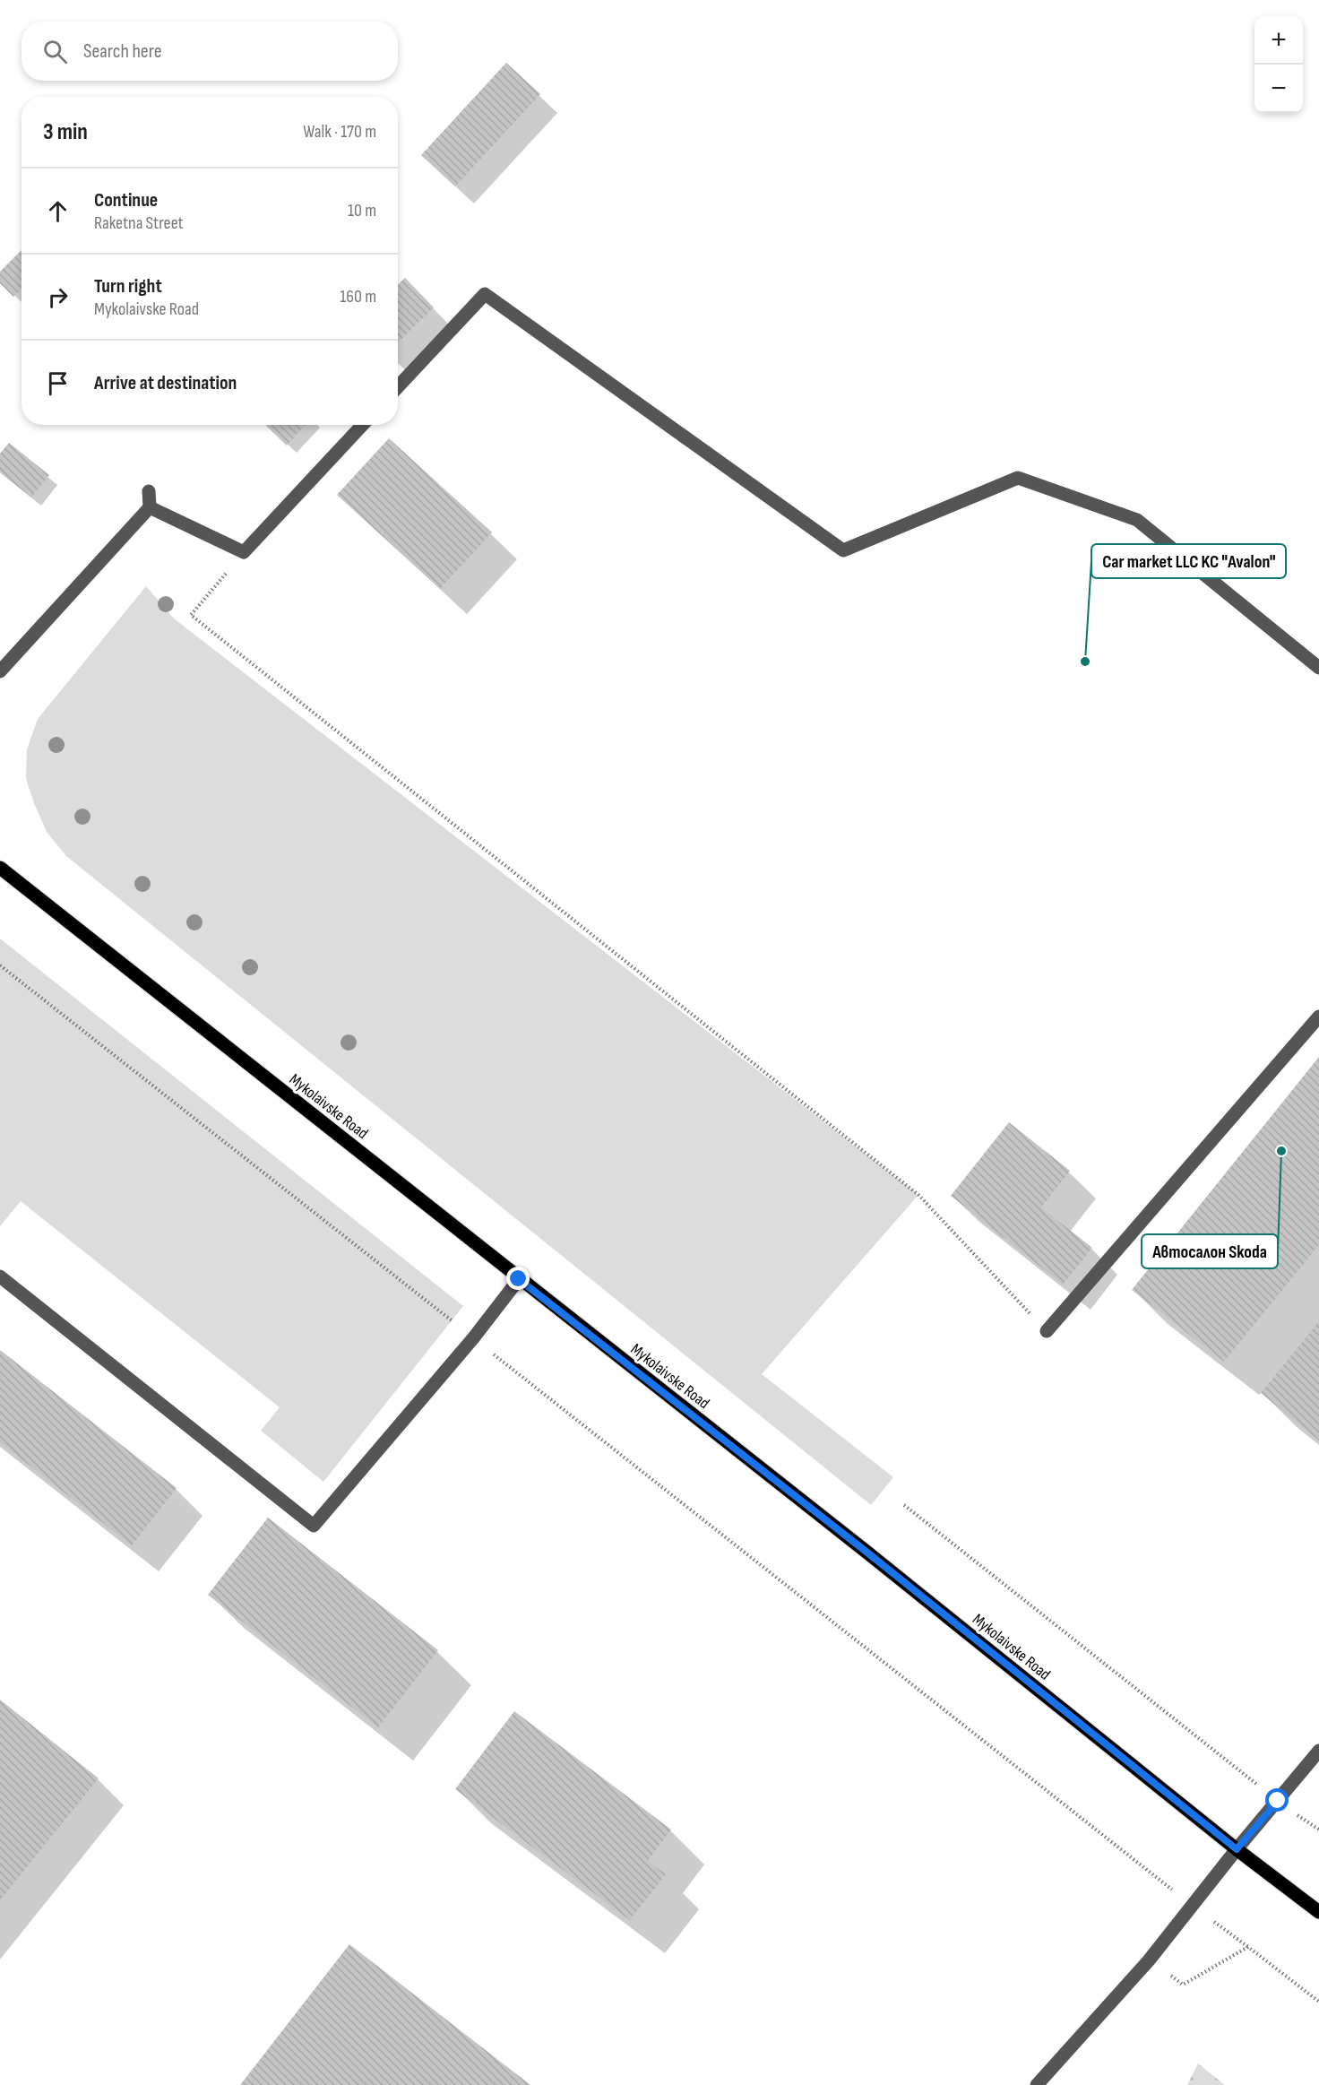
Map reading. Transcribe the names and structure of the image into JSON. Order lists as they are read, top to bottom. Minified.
{"streets":{"main road":["Mykolaivske Road"]},"places":["Car market LLC KC \"Avalon\"","Автосалон Skoda"],"page":{"map_buttons":["+","−"],"search":"Search here","heading":["3 min","Walk · 170 m"],"list":[["Continue","Raketna Street","10 m"],["Turn right","Mykolaivske Road","160 m"],"Arrive at destination"]}}
